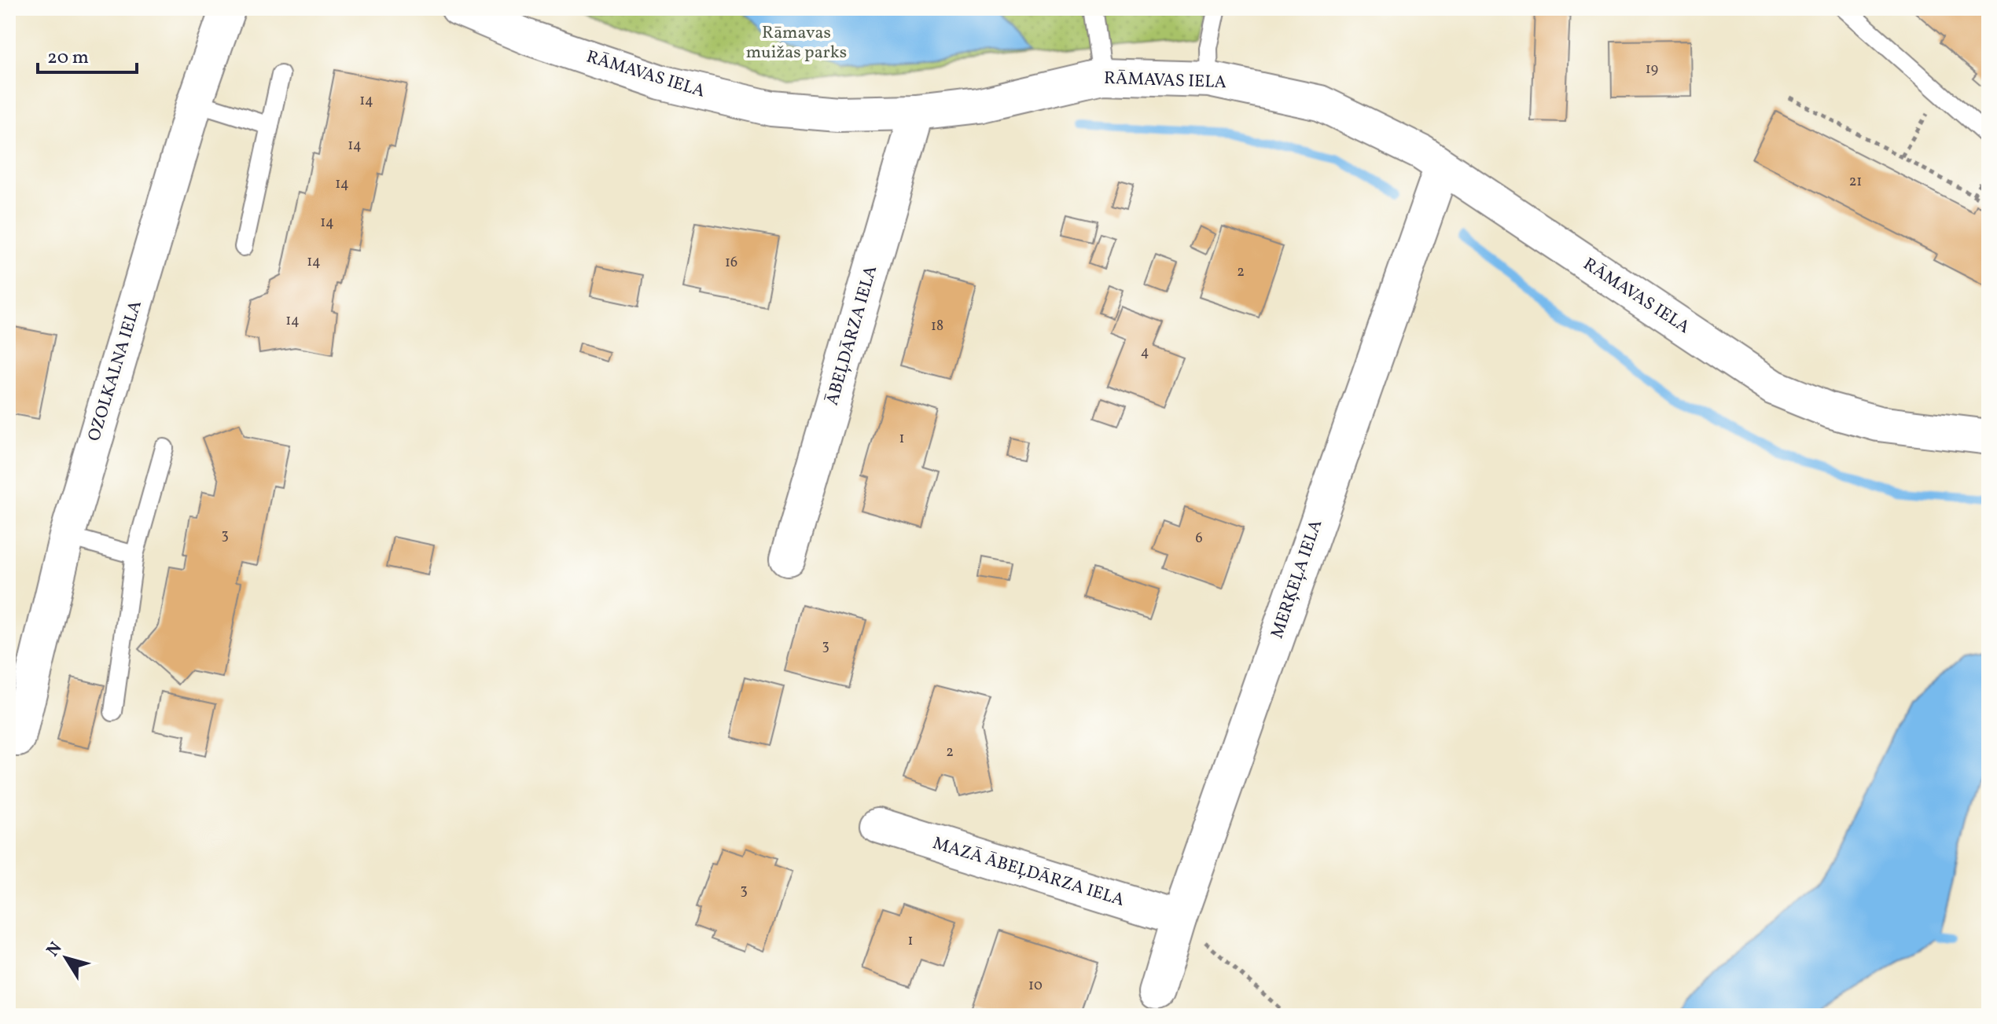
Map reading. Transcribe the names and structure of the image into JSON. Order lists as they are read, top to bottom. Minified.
{"streets":{"street":["RĀMAVAS IELA","ĀBEĻDĀRZA IELA","OZOLKALNA IELA","MERĶEĻA IELA","MAZĀ ĀBEĻDĀRZA IELA"]},"crossings":[["RĀMAVAS IELA","ĀBEĻDĀRZA IELA"],["RĀMAVAS IELA","MERĶEĻA IELA"],["MERĶEĻA IELA","MAZĀ ĀBEĻDĀRZA IELA"]],"parks":["Rāmavas muižas parks"],"house_numbers":["19","14","14","21","14","14","14","16","2","14","18","4","1","3","6","3","2","3","1","10"],"scale_bar":"20 m","north":"top left"}
